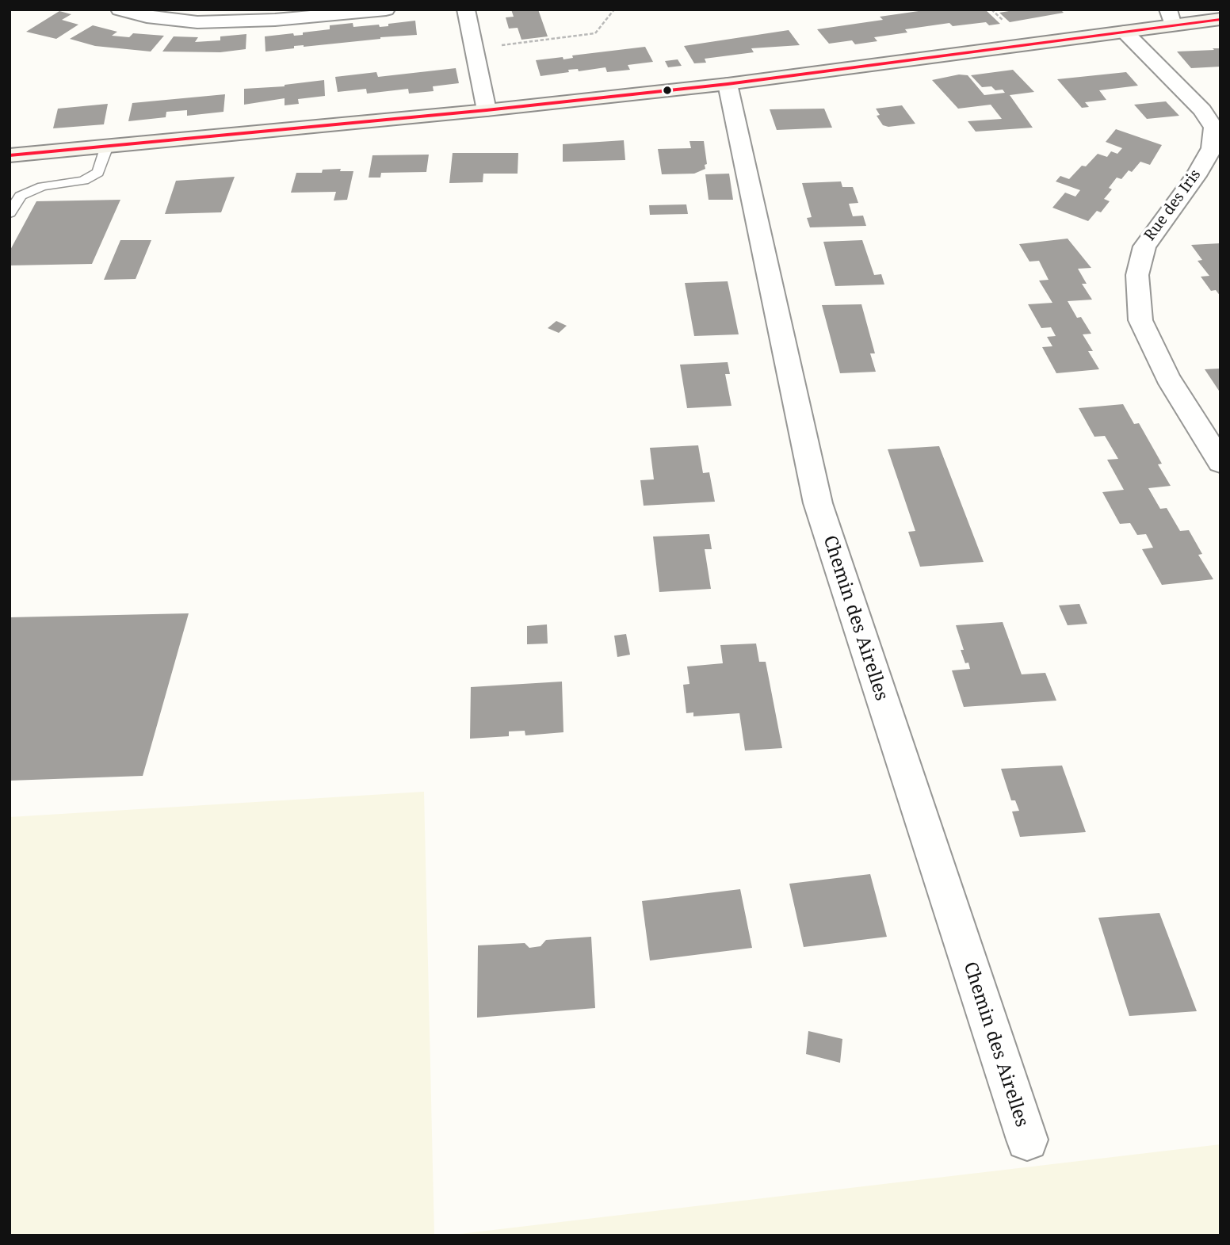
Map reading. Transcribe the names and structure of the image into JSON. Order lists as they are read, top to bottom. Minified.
{"streets":{"street":["Rue des Iris","Chemin des Airelles"]}}
